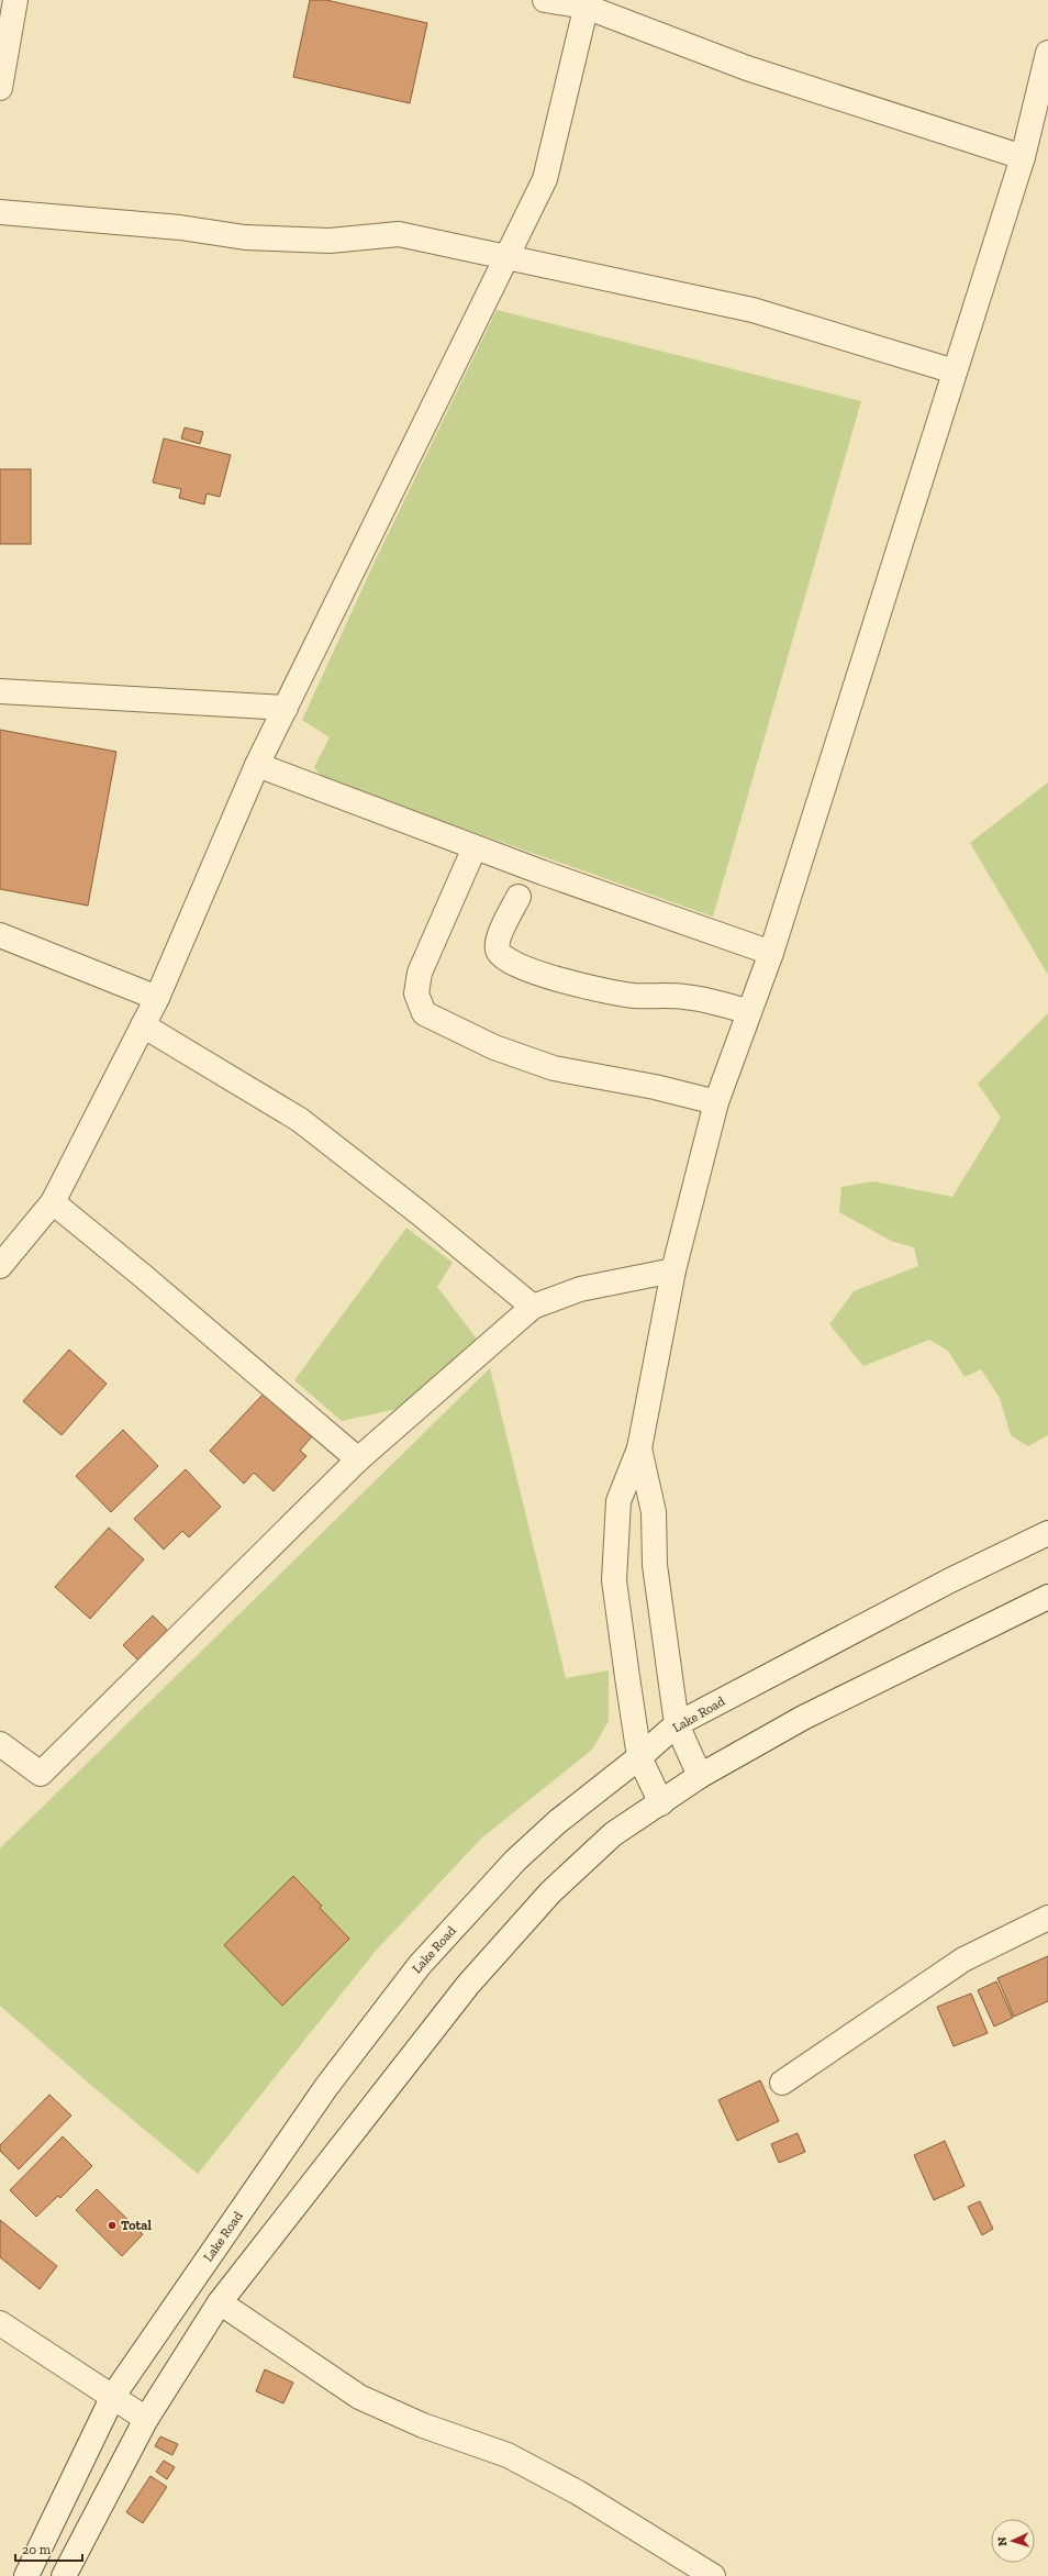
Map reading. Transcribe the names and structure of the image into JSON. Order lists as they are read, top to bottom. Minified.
{"streets":{"street":["Lake Road"]},"places":["Total"],"scale_bar":"20 m","north":"left"}
